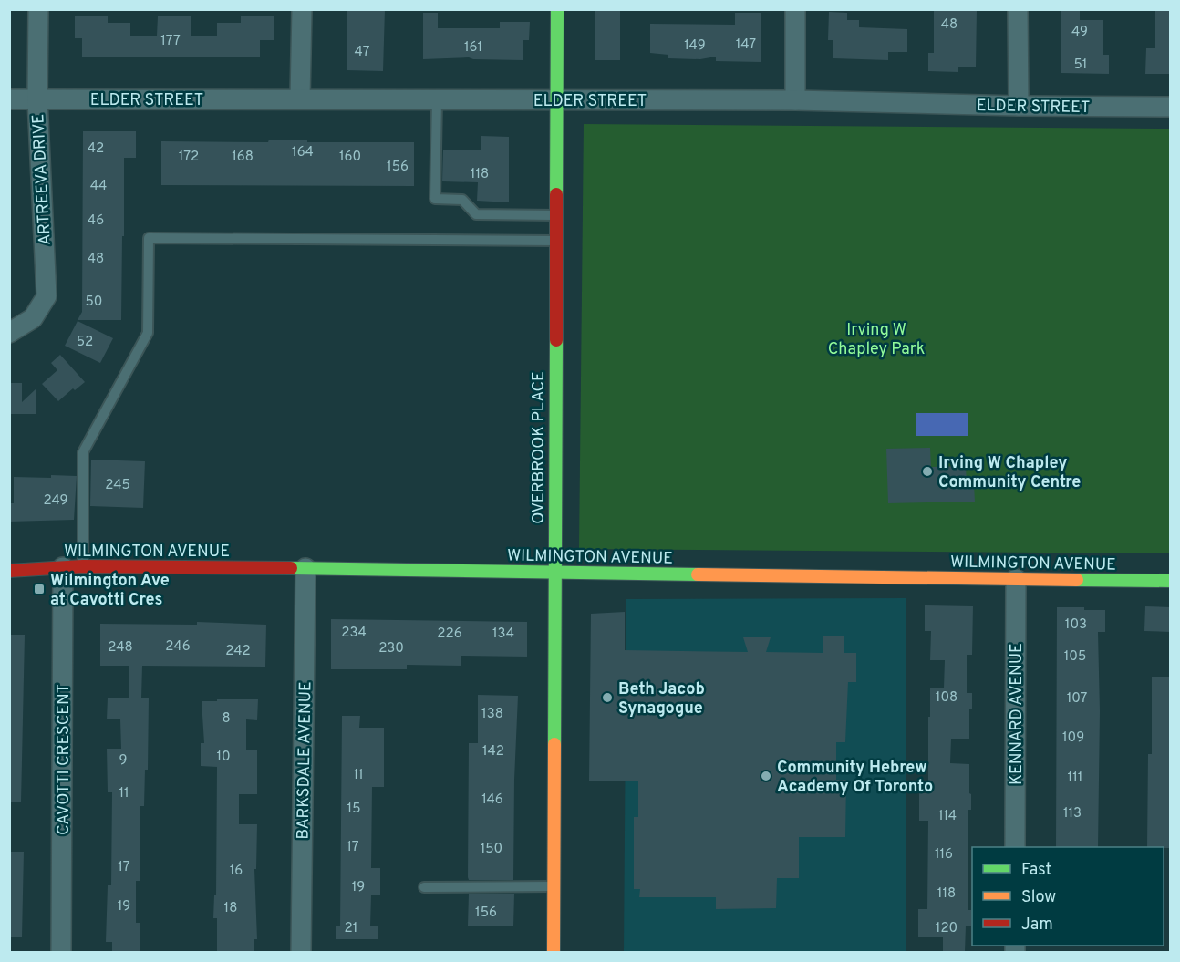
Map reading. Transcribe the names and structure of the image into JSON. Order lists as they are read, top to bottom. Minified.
{"streets":{"street":["ELDER STREET","ARTREEVA DRIVE","OVERBROOK PLACE","WILMINGTON AVENUE","KENNARD AVENUE","CAVOTTI CRESCENT","BARKSDALE AVENUE"]},"crossings":[["ELDER STREET","ARTREEVA DRIVE"],["ELDER STREET","OVERBROOK PLACE"],["OVERBROOK PLACE","WILMINGTON AVENUE"],["WILMINGTON AVENUE","KENNARD AVENUE"],["WILMINGTON AVENUE","CAVOTTI CRESCENT"],["WILMINGTON AVENUE","BARKSDALE AVENUE"]],"parks":["Irving W Chapley Park"],"places":{"other":["Irving W Chapley Community Centre","Beth Jacob Synagogue","Community Hebrew Academy Of Toronto"],"transit":["Wilmington Ave at Cavotti Cres"]},"house_numbers":["48","49","177","147","149","161","47","51","42","164","172","168","160","156","118","44","46","48","50","52","245","249","103","234","226","134","246","248","230","242","105","108","107","138","8","109","142","10","9","11","111","11","146","15","113","114","17","150","116","17","16","19","118","19","18","156","21","120"],"legend":["Fast","Slow","Jam"]}
